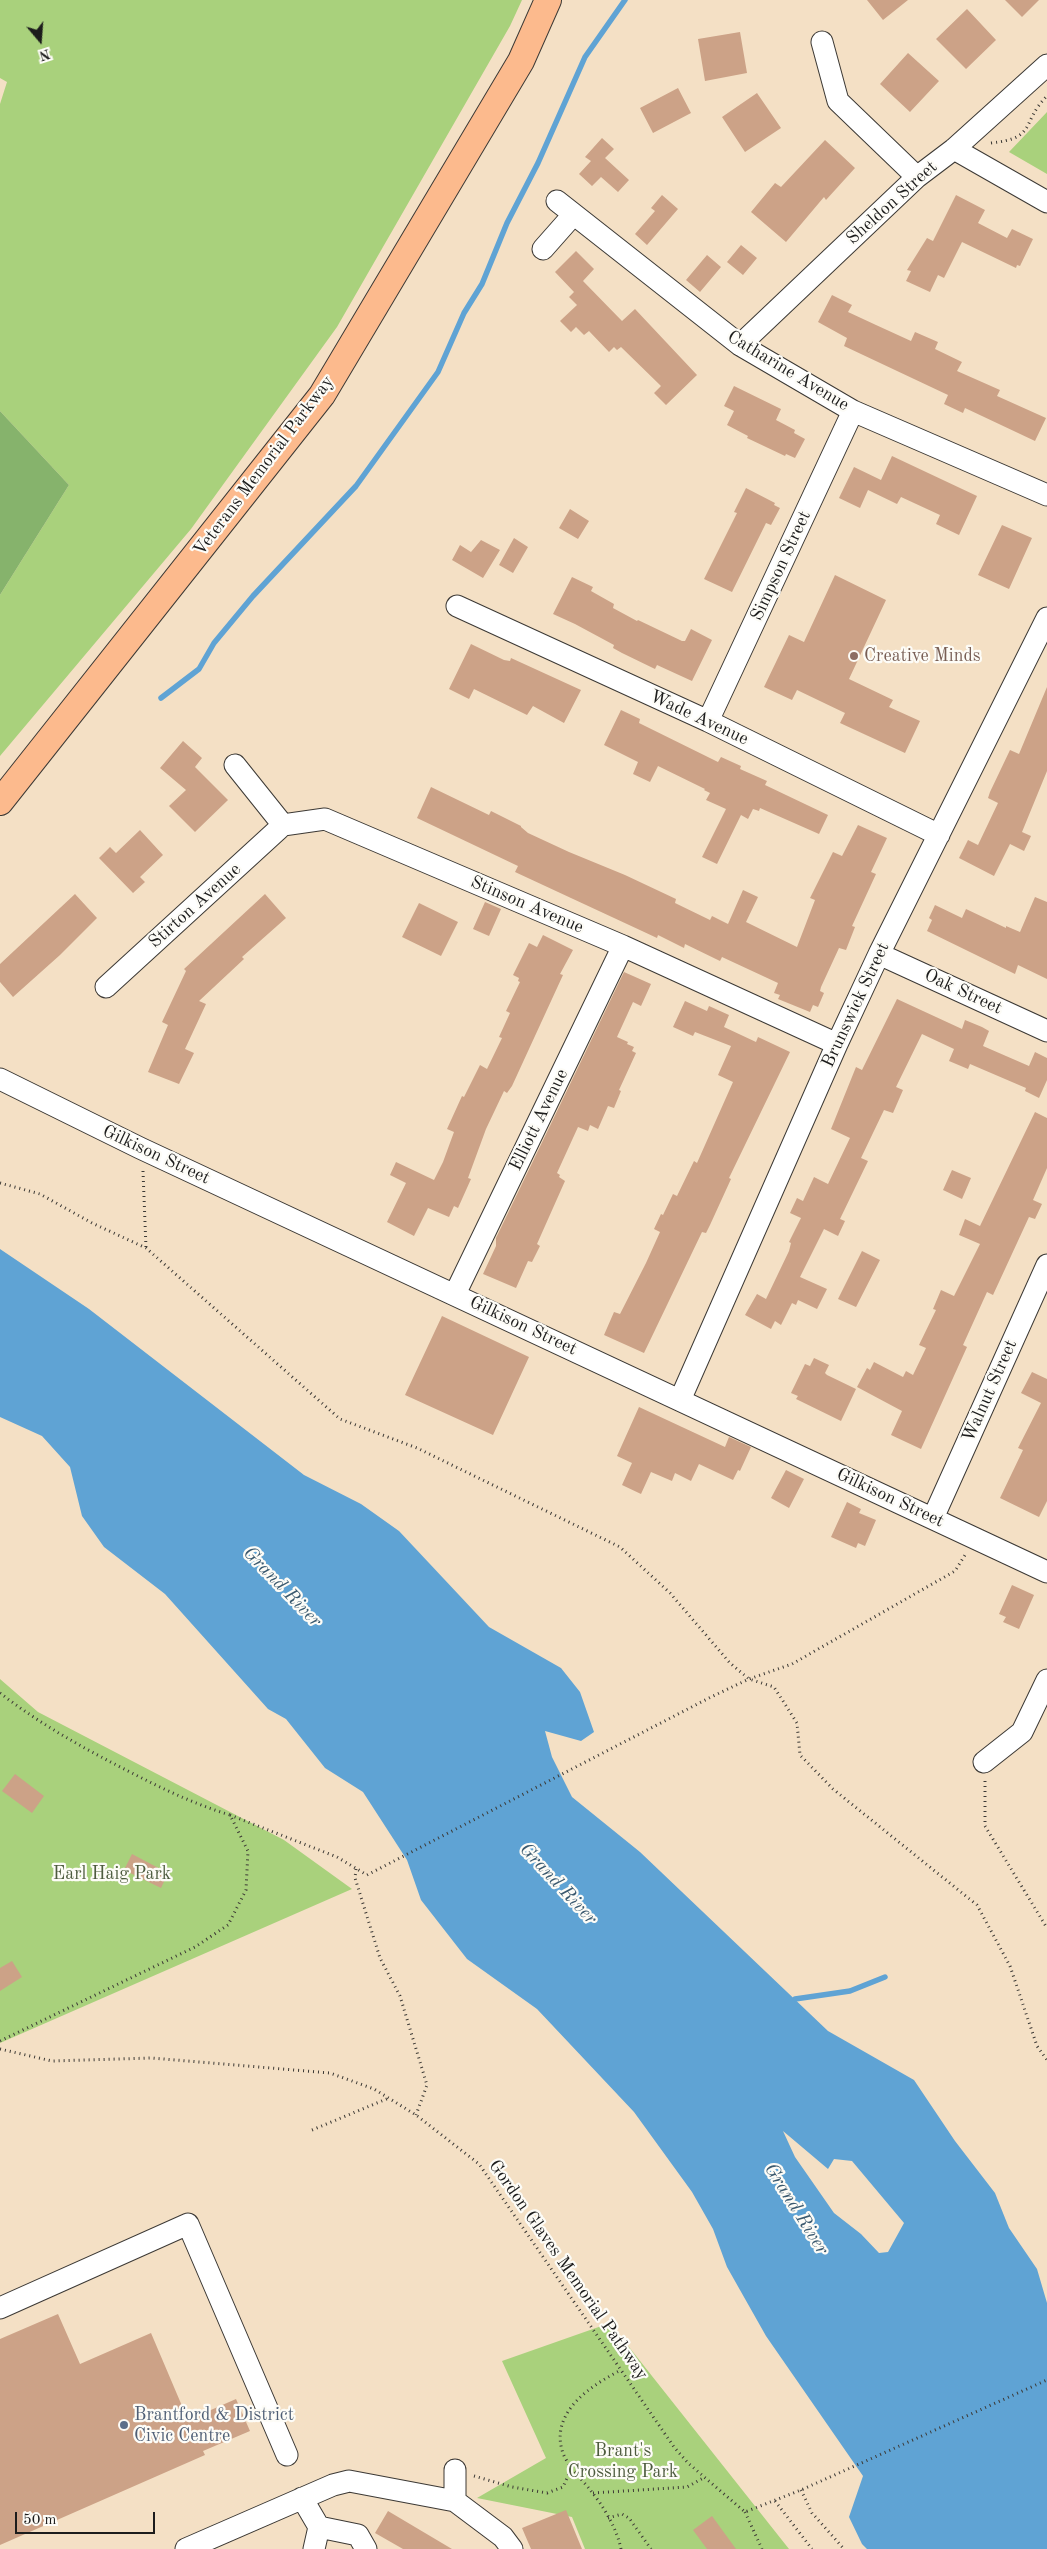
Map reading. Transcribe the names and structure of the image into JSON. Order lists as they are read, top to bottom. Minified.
{"streets":{"main road":["Veterans Memorial Parkway"],"street":["Sheldon Street","Catharine Avenue","Simpson Street","Wade Avenue","Stinson Avenue","Stirton Avenue","Oak Street","Brunswick Street","Elliott Avenue","Gilkison Street","Walnut Street"],"path":["Gordon Glaves Memorial Pathway"]},"crossings":[["Sheldon Street","Catharine Avenue"],["Catharine Avenue","Simpson Street"],["Simpson Street","Wade Avenue"],["Wade Avenue","Brunswick Street"],["Stinson Avenue","Stirton Avenue"],["Stinson Avenue","Brunswick Street"],["Stinson Avenue","Elliott Avenue"],["Oak Street","Brunswick Street"],["Brunswick Street","Gilkison Street"],["Elliott Avenue","Gilkison Street"],["Gilkison Street","Walnut Street"]],"water":["Grand River"],"parks":["Earl Haig Park","Brant's Crossing Park"],"places":["Creative Minds","Brantford & District Civic Centre"],"scale_bar":"50 m","north":"bottom"}
